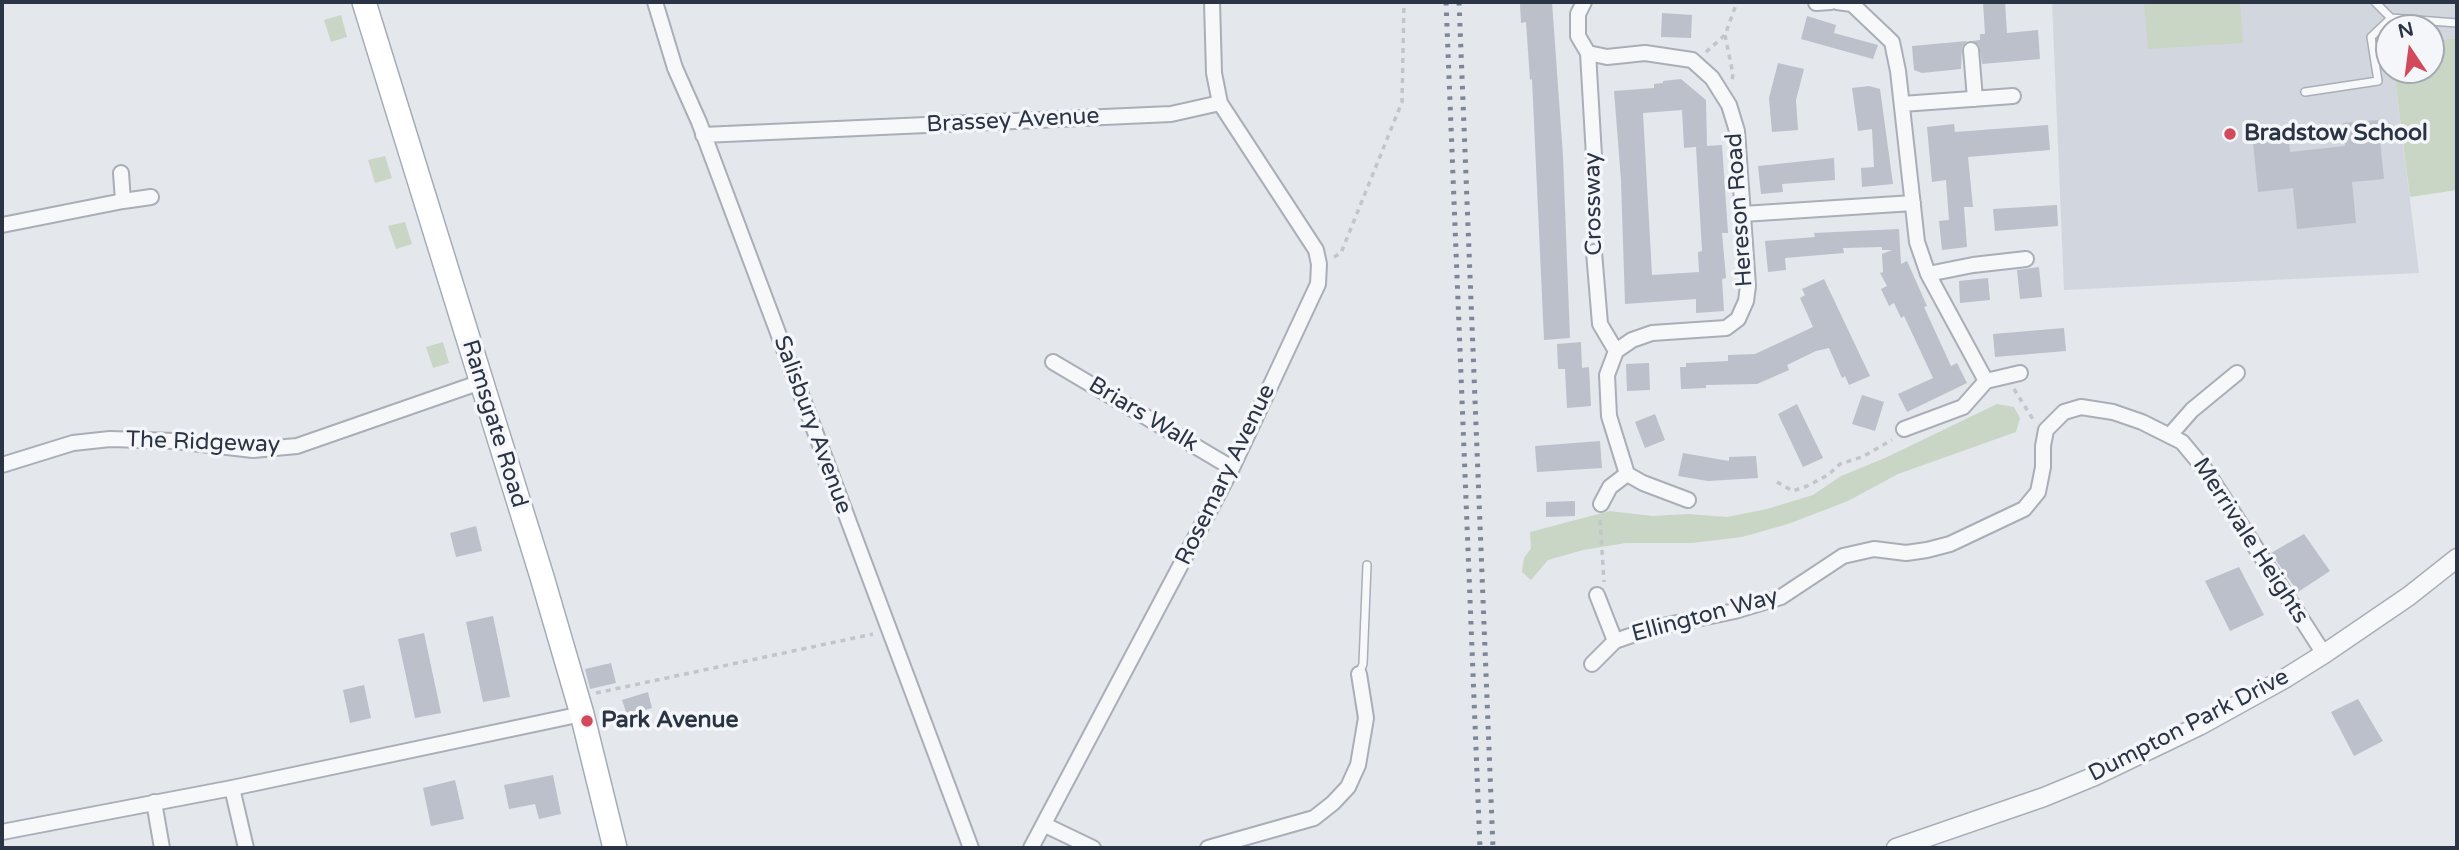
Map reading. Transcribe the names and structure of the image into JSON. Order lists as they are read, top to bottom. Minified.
{"streets":{"main road":["Ramsgate Road"],"street":["Brassey Avenue","Crossway","Hereson Road","Briars Walk","Salisbury Avenue","The Ridgeway","Rosemary Avenue","Merrivale Heights","Ellington Way","Dumpton Park Drive"]},"crossings":[["Brassey Avenue","Salisbury Avenue"],["Crossway","Hereson Road"],["Briars Walk","Rosemary Avenue"],["Ramsgate Road","The Ridgeway"],["Merrivale Heights","Ellington Way"],["Merrivale Heights","Dumpton Park Drive"]],"places":["Bradstow School","Park Avenue"],"north":"top"}
